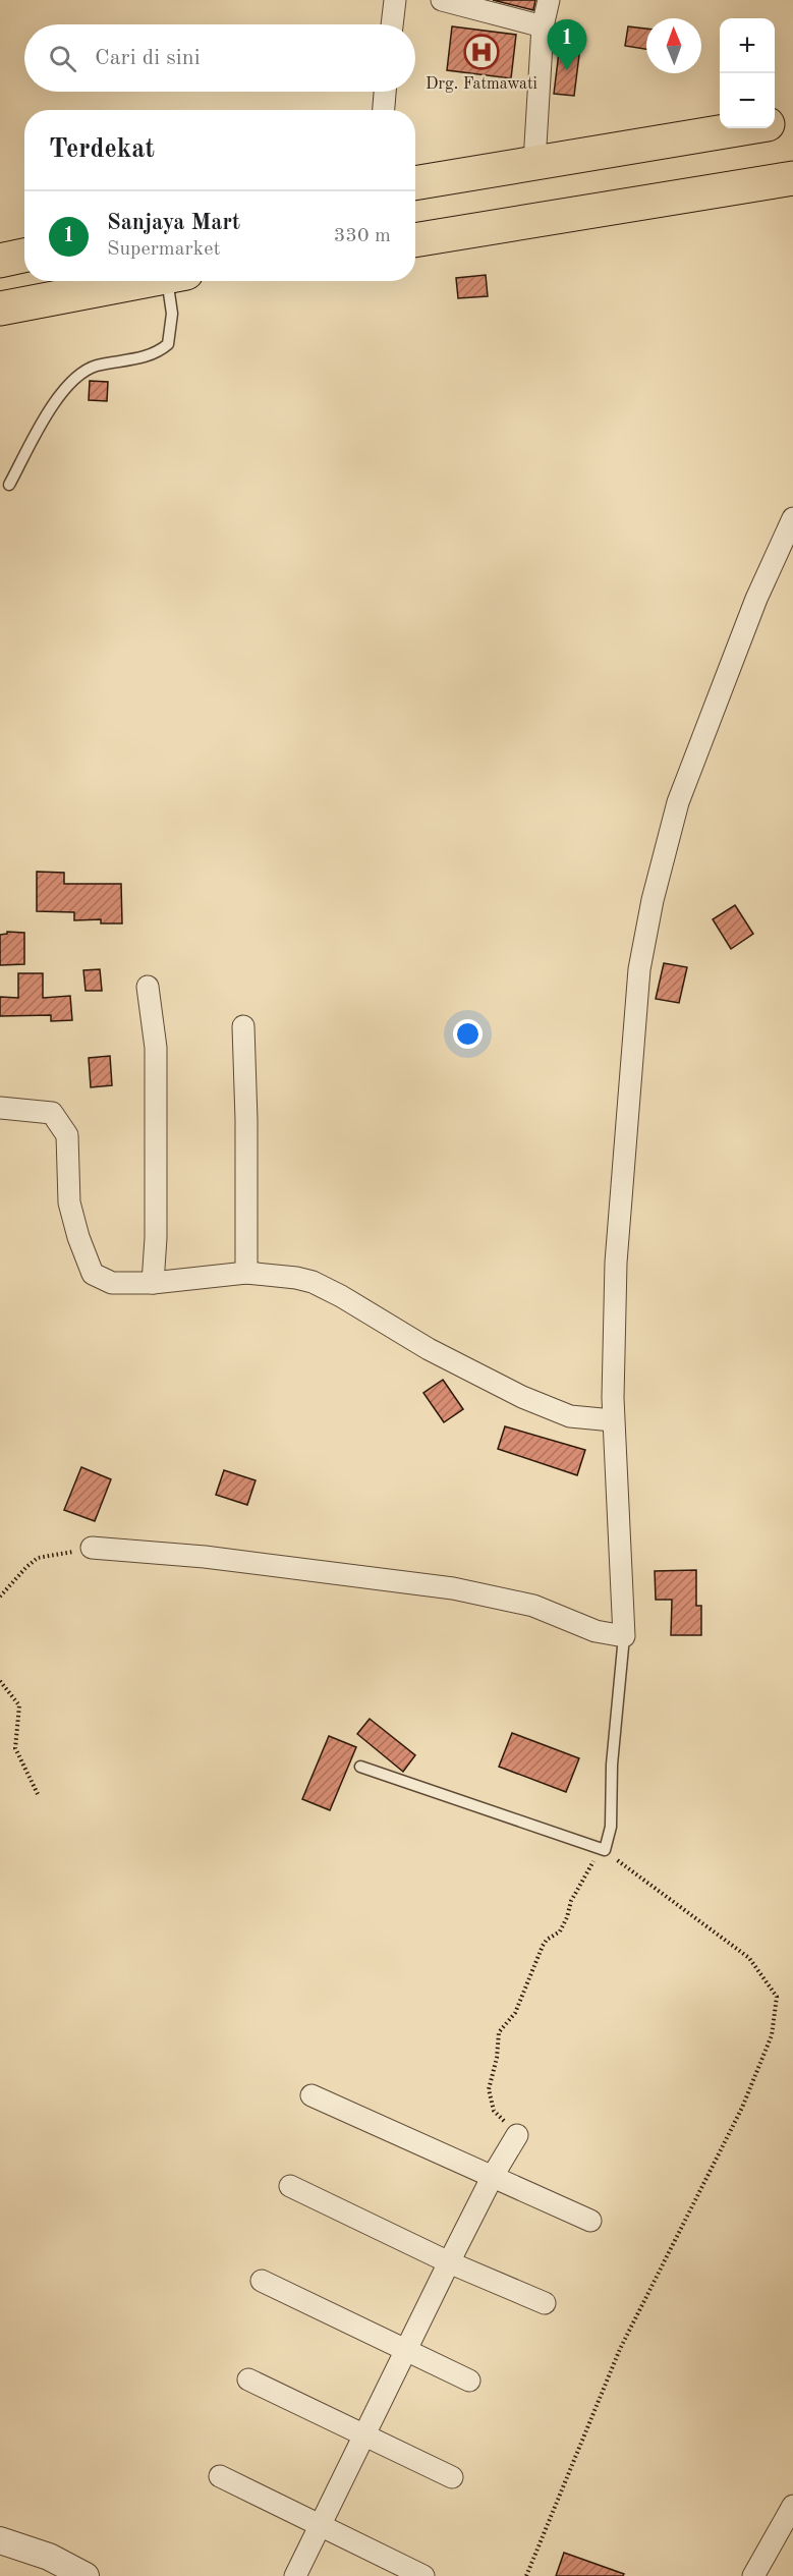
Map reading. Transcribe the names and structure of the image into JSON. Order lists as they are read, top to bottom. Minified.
{"places":{"hospital":["Drg. Fatmawati"]},"north":"top","page":{"map_buttons":["+","−"],"pins":"1","search":"Cari di sini","heading":"Terdekat","list":[{"mark":"1","name":"Sanjaya Mart","note":"Supermarket","value":"330 m"}]}}
